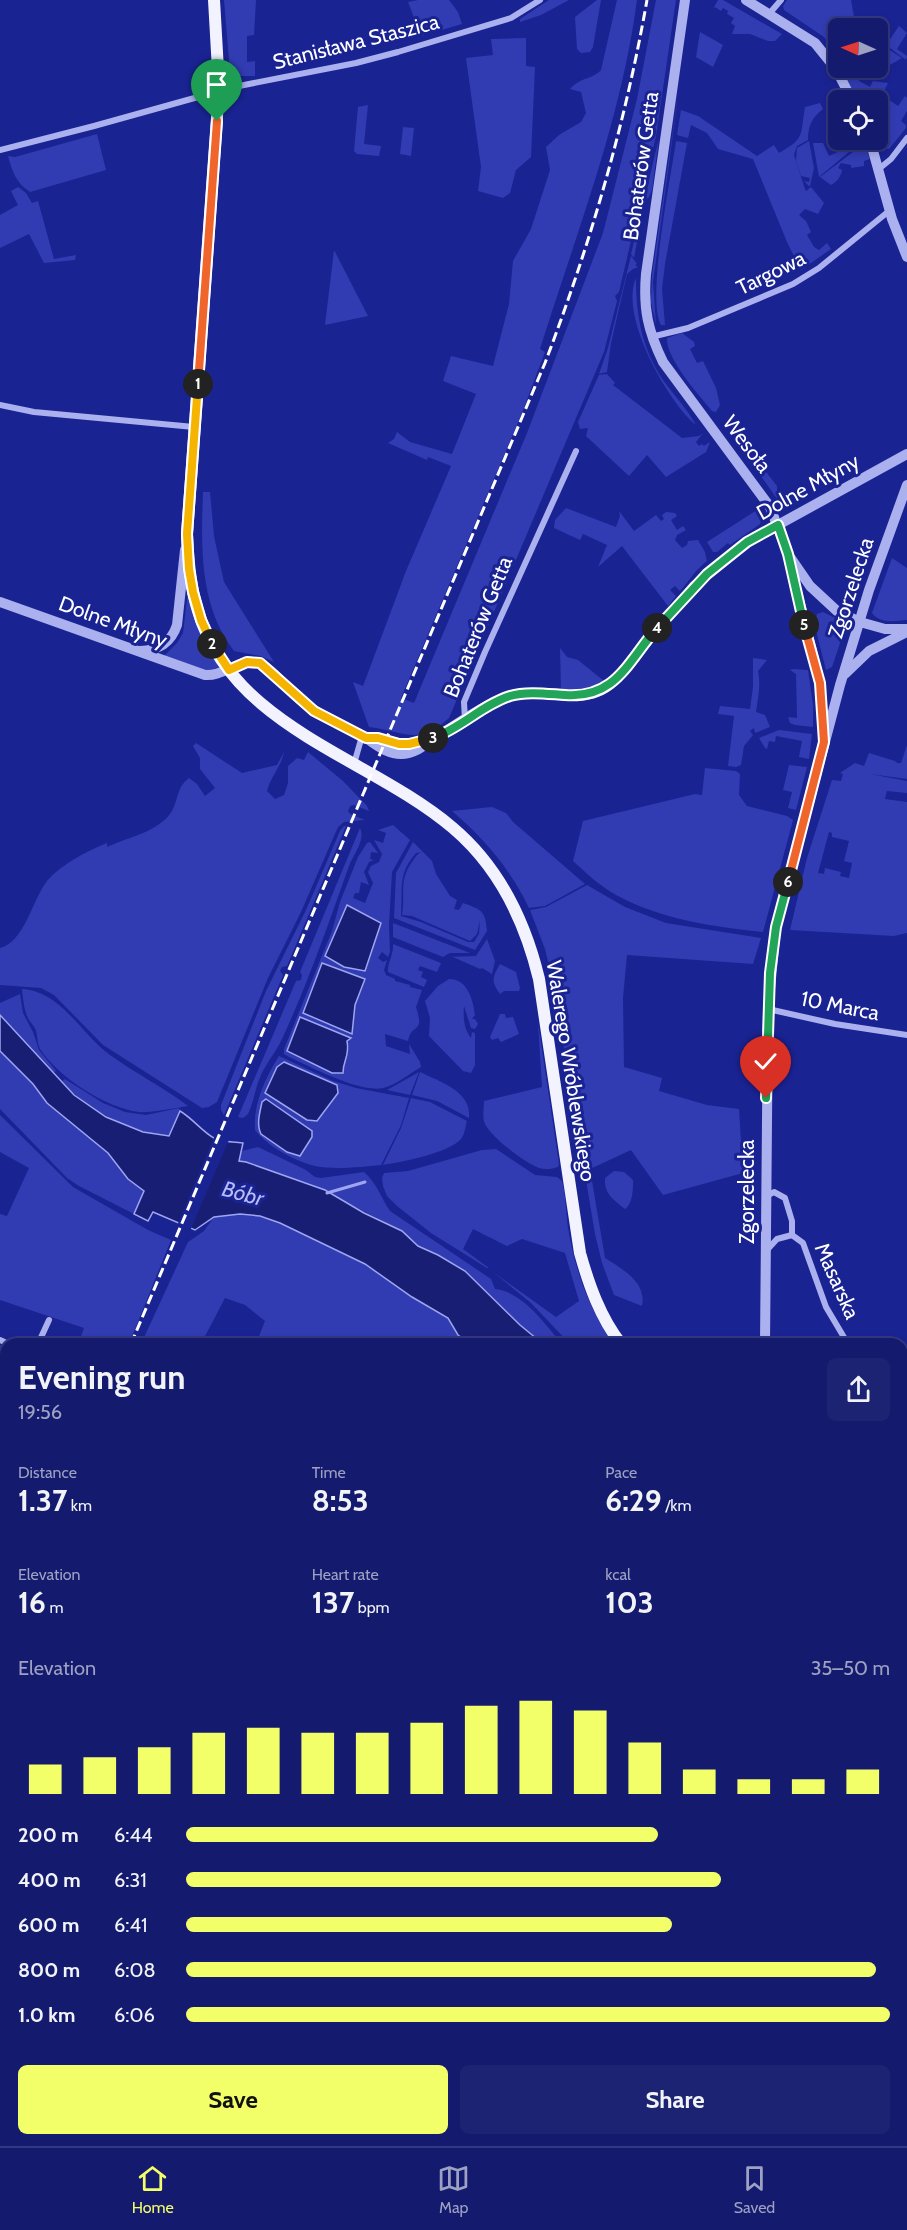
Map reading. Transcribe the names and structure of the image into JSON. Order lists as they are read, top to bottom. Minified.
{"streets":{"main road":["Walerego Wróblewskiego"],"street":["Stanisława Staszica","Bohaterów Getta","Targowa","Wesoła","Dolne Młyny","Zgorzelecka","10 Marca","Masarska"]},"crossings":[["Stanisława Staszica","Walerego Wróblewskiego"],["Bohaterów Getta","Targowa"],["Bohaterów Getta","Wesoła"],["Bohaterów Getta","Dolne Młyny"],["Targowa","Wesoła"],["Wesoła","Dolne Młyny"],["Wesoła","Zgorzelecka"],["Dolne Młyny","Walerego Wróblewskiego"],["Zgorzelecka","10 Marca"],["Zgorzelecka","Masarska"]],"water":["Bóbr"],"north":"left","page":{"pins":["1","5","4","2","3","6"],"heading":["Evening run","19:56"],"stats":[["Distance","1.37 km"],["Time","8:53"],["Pace","6:29 /km"],["Elevation","16 m"],["Heart rate","137 bpm"],["kcal","103"]],"chart":["Elevation","35–50 m"],"list":[{"name":"200 m","note":"6:44"},{"name":"400 m","note":"6:31"},{"name":"600 m","note":"6:41"},{"name":"800 m","note":"6:08"},{"name":"1.0 km","note":"6:06"}],"buttons":["Save","Share"],"tabs":["Home","Map","Saved"]}}
